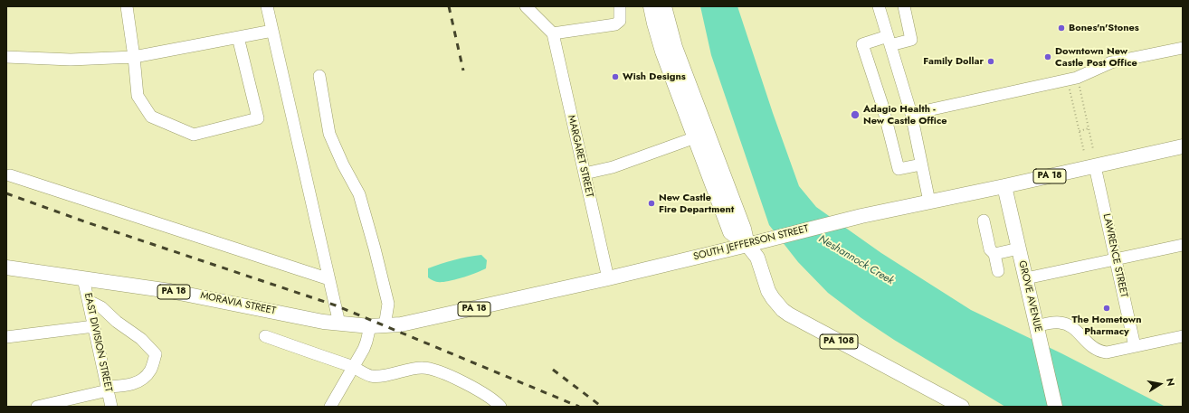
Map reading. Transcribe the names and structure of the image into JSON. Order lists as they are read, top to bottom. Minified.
{"streets":{"main road":["PA 18","SOUTH JEFFERSON STREET","GROVE AVENUE","MORAVIA STREET","PA 108"],"street":["MARGARET STREET","LAWRENCE STREET","EAST DIVISION STREET"]},"crossings":[["MARGARET STREET","SOUTH JEFFERSON STREET"],["SOUTH JEFFERSON STREET","LAWRENCE STREET"],["SOUTH JEFFERSON STREET","GROVE AVENUE"],["SOUTH JEFFERSON STREET","MORAVIA STREET"],["SOUTH JEFFERSON STREET","PA 108"],["MORAVIA STREET","EAST DIVISION STREET"]],"water":["Neshannock Creek"],"places":["Bones'n'Stones","Downtown New Castle Post Office","Family Dollar","Wish Designs","Adagio Health - New Castle Office","New Castle Fire Department","The Hometown Pharmacy"],"north":"right"}
